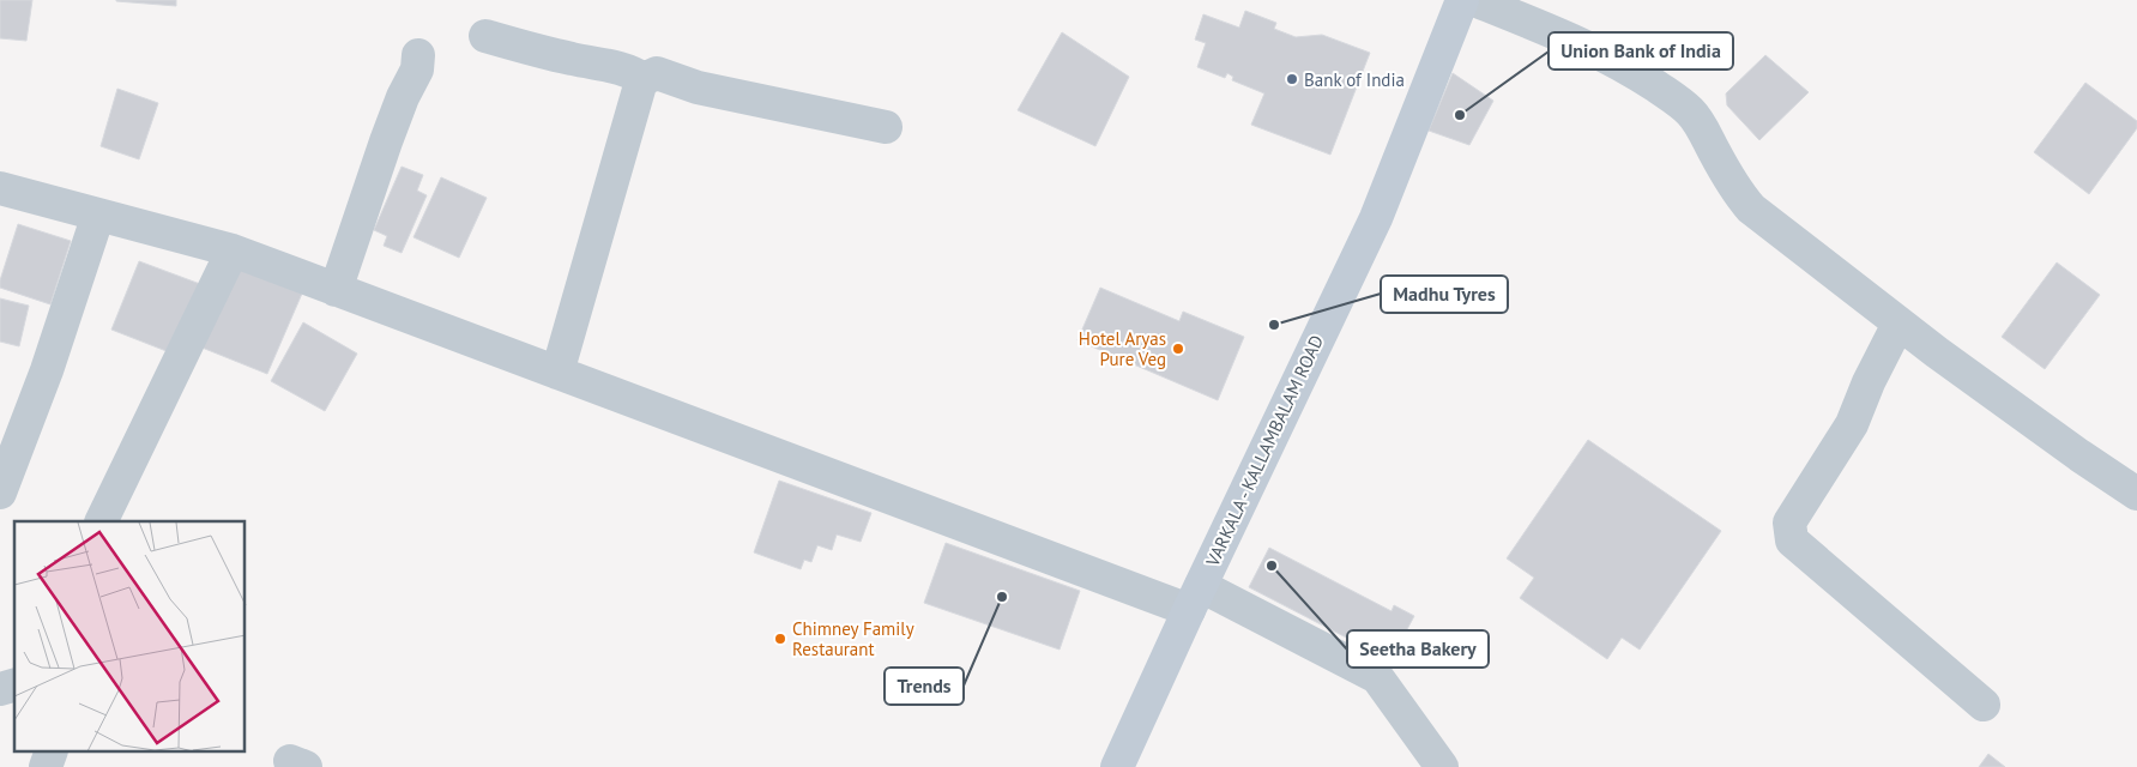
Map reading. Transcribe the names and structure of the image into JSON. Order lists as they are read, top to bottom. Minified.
{"streets":{"main road":["VARKALA - KALLAMBALAM ROAD"]},"places":["Bank of India","Union Bank of India","Madhu Tyres","Hotel Aryas Pure Veg","Seetha Bakery","Trends","Chimney Family Restaurant"]}
